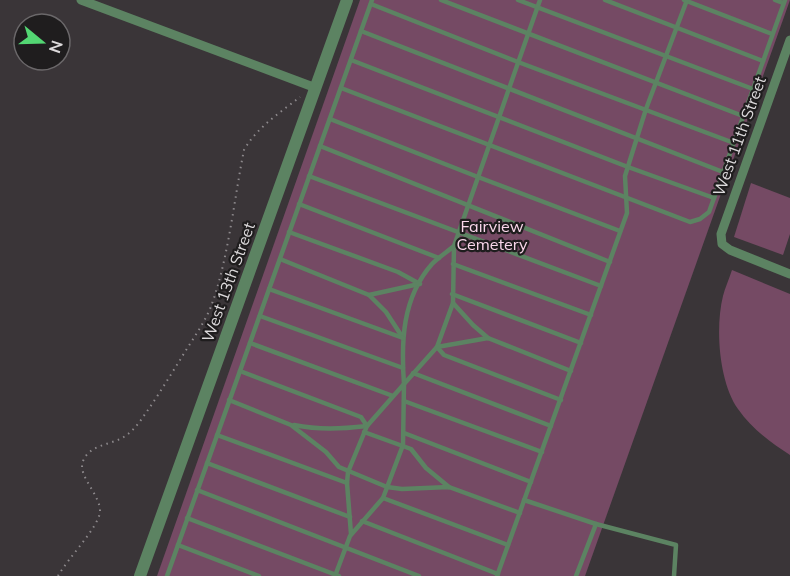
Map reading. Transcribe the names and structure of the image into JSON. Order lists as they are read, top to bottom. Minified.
{"streets":{"street":["West 11th Street","West 13th Street"]},"parks":["Fairview Cemetery"],"north":"right"}
